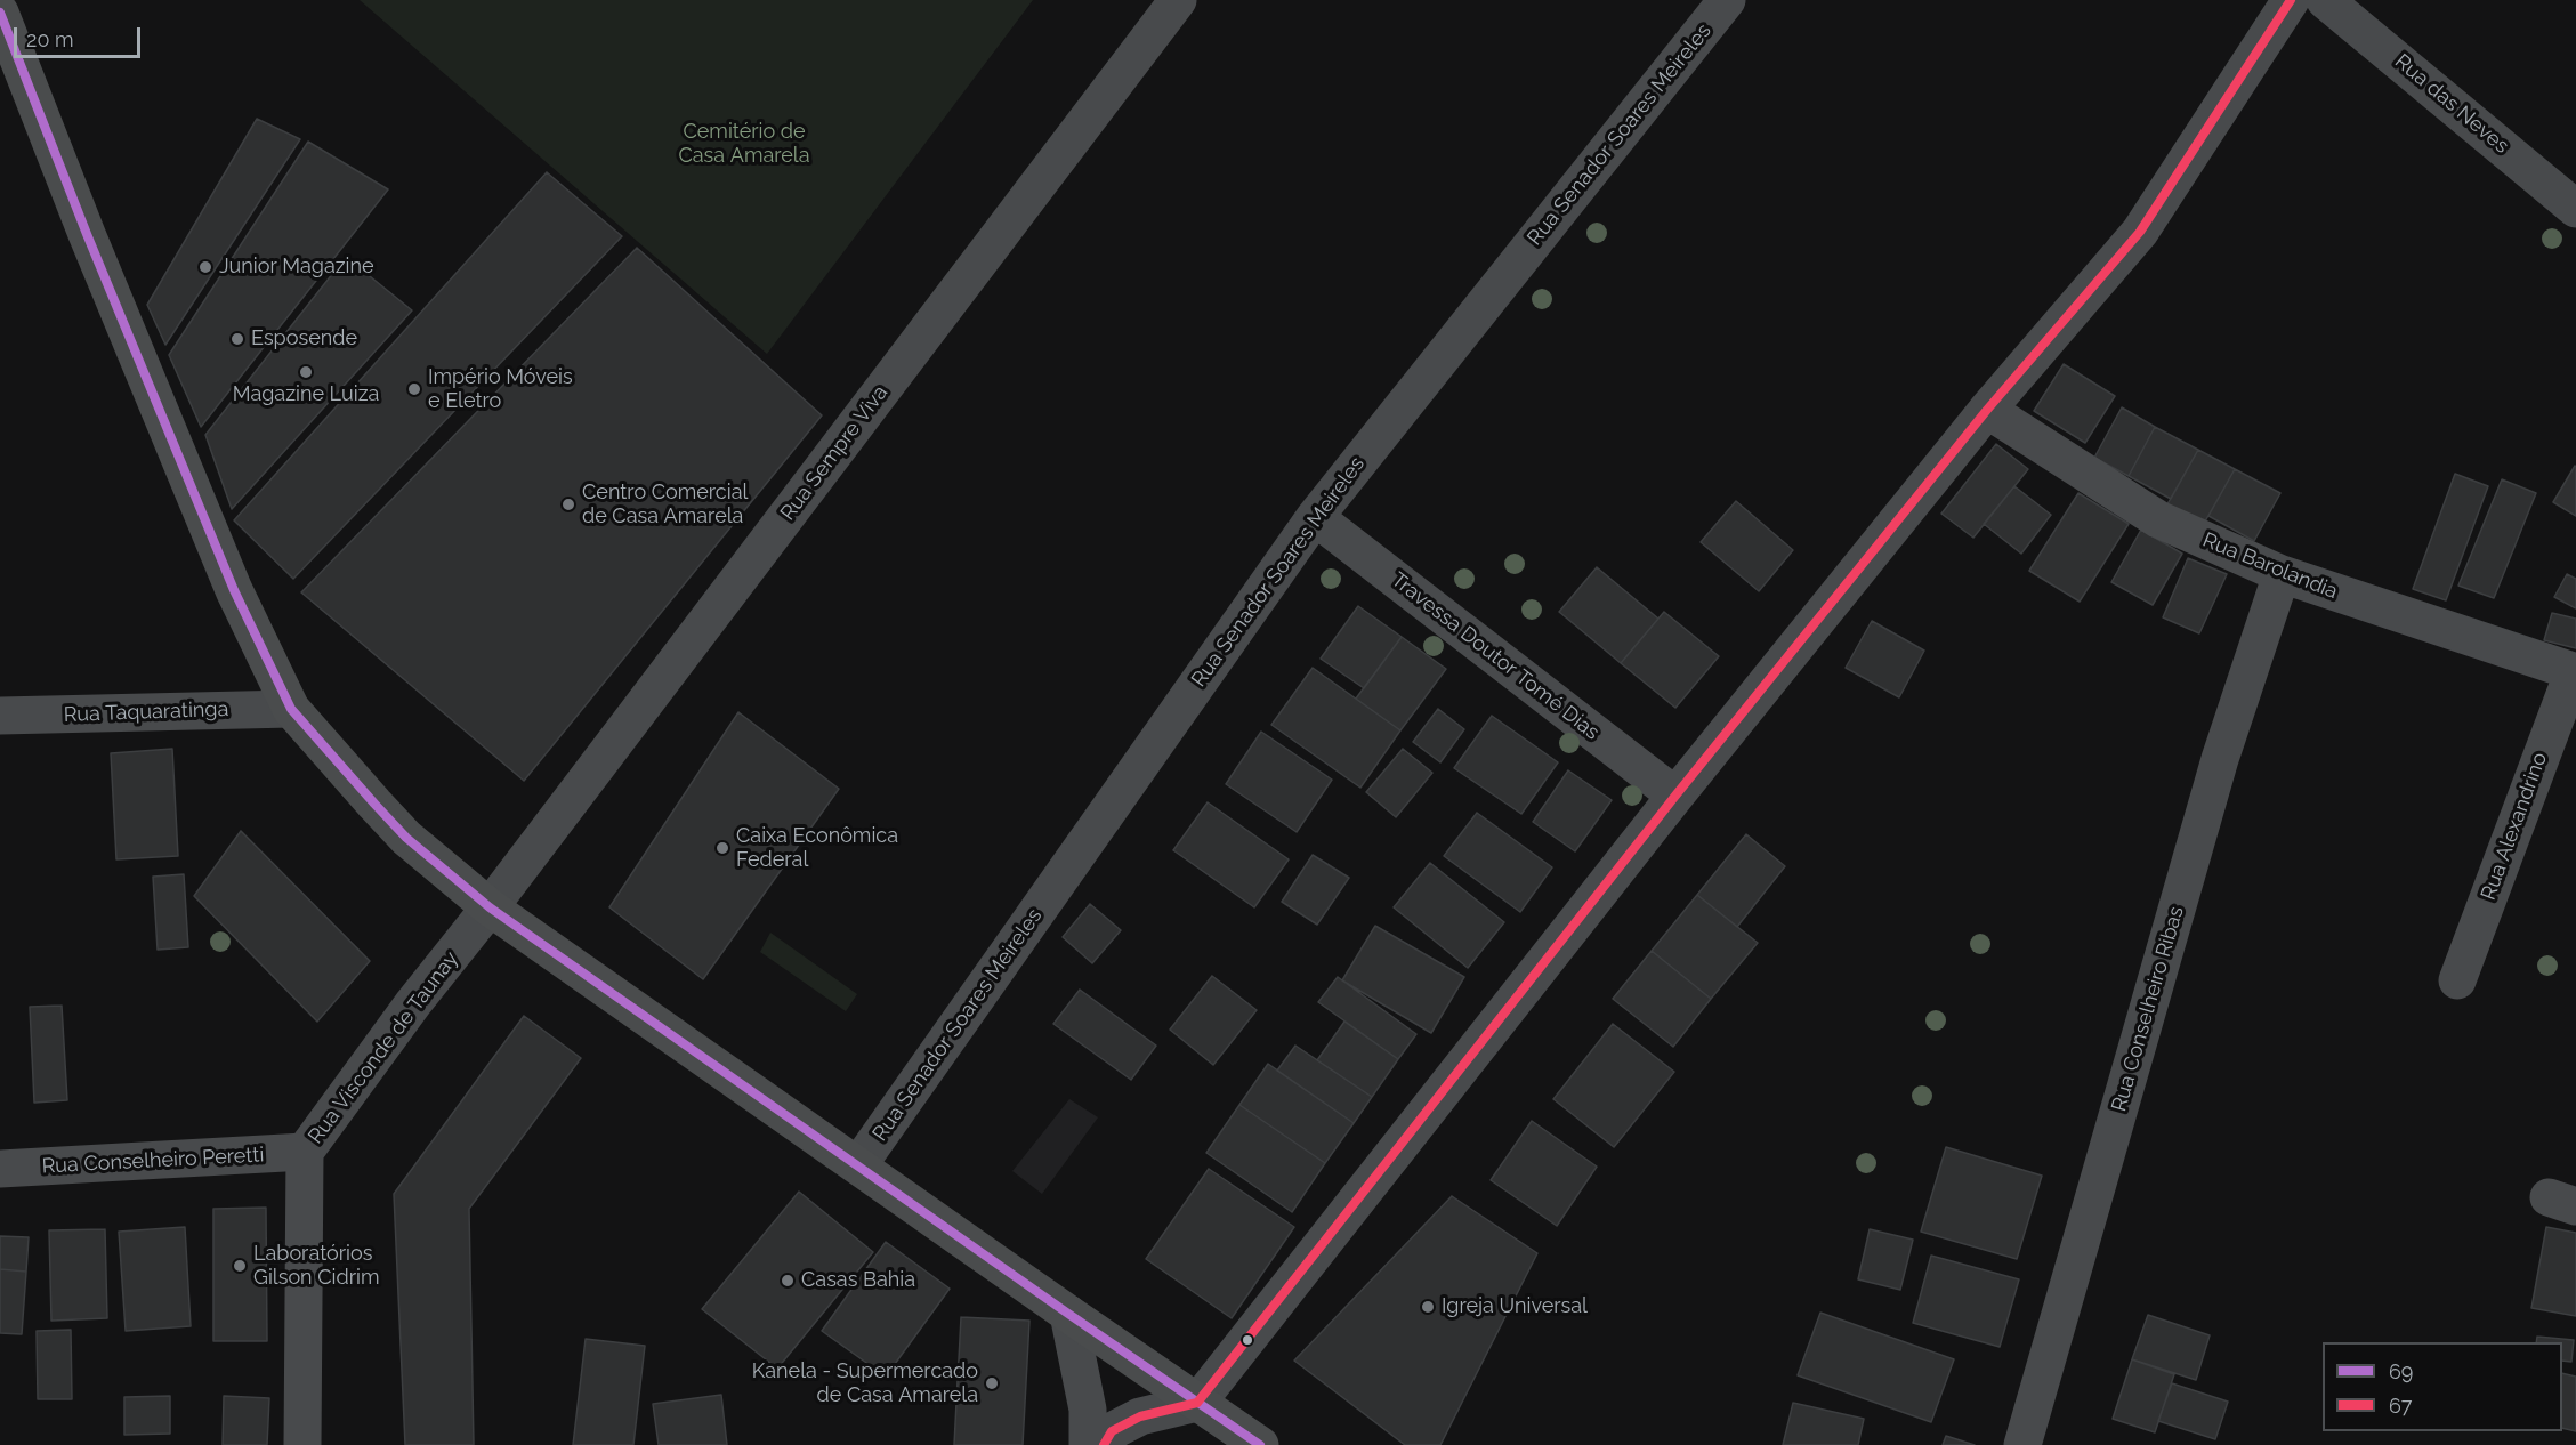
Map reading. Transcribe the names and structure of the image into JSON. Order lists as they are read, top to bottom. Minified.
{"streets":{"street":["Rua das Neves","Rua Senador Soares Meireles","Rua Sempre Viva","Rua Barolandia","Travessa Doutor Tomé Dias","Rua Taquaratinga","Rua Alexandrino","Rua Conselheiro Ribas","Rua Visconde de Taunay","Rua Conselheiro Peretti"]},"crossings":[["Rua Senador Soares Meireles","Travessa Doutor Tomé Dias"],["Rua Sempre Viva","Rua Visconde de Taunay"],["Rua Barolandia","Rua Alexandrino"],["Rua Barolandia","Rua Conselheiro Ribas"],["Rua Visconde de Taunay","Rua Conselheiro Peretti"]],"parks":["Cemitério de Casa Amarela"],"places":["Junior Magazine","Esposende","Magazine Luiza","Império Móveis e Eletro","Centro Comercial de Casa Amarela","Caixa Econômica Federal","Laboratórios Gilson Cidrim","Casas Bahia","Igreja Universal","Kanela - Supermercado de Casa Amarela"],"lines":["transit line 67","transit line 69"],"legend":["69","67"],"scale_bar":"20 m"}
